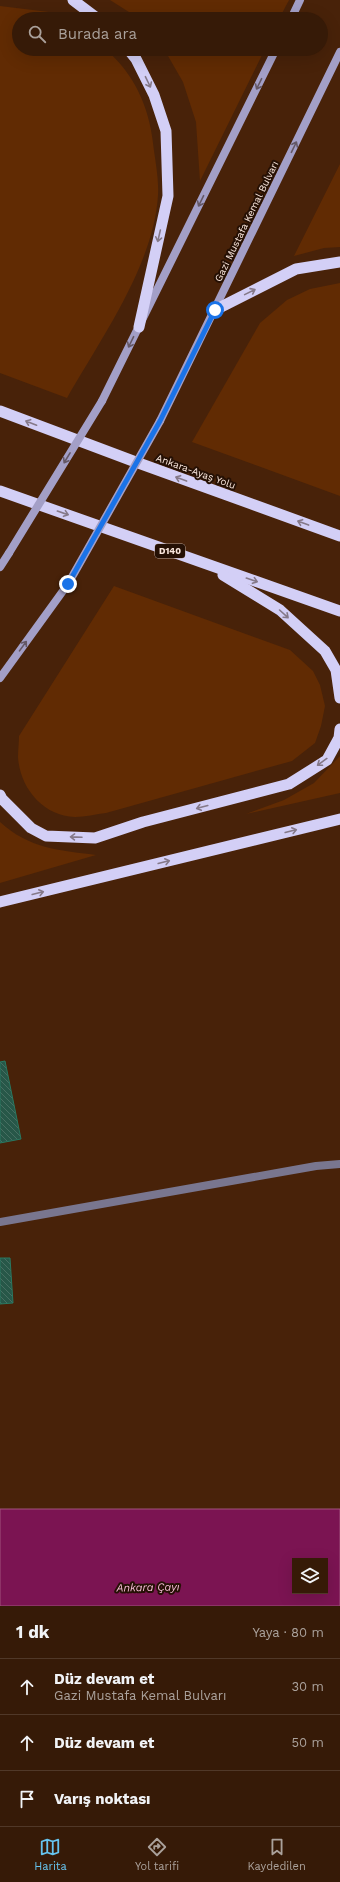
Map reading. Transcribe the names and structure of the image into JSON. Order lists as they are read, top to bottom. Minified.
{"streets":{"highway":["Ankara-Ayaş Yolu","D140"],"main road":["Gazi Mustafa Kemal Bulvarı"]},"water":["Ankara Çayı"],"page":{"search":"Burada ara","heading":["1 dk","Yaya · 80 m"],"list":[["Düz devam et","Gazi Mustafa Kemal Bulvarı","30 m"],["Düz devam et","50 m"],"Varış noktası"],"nav":["Harita","Yol tarifi","Kaydedilen"]}}
